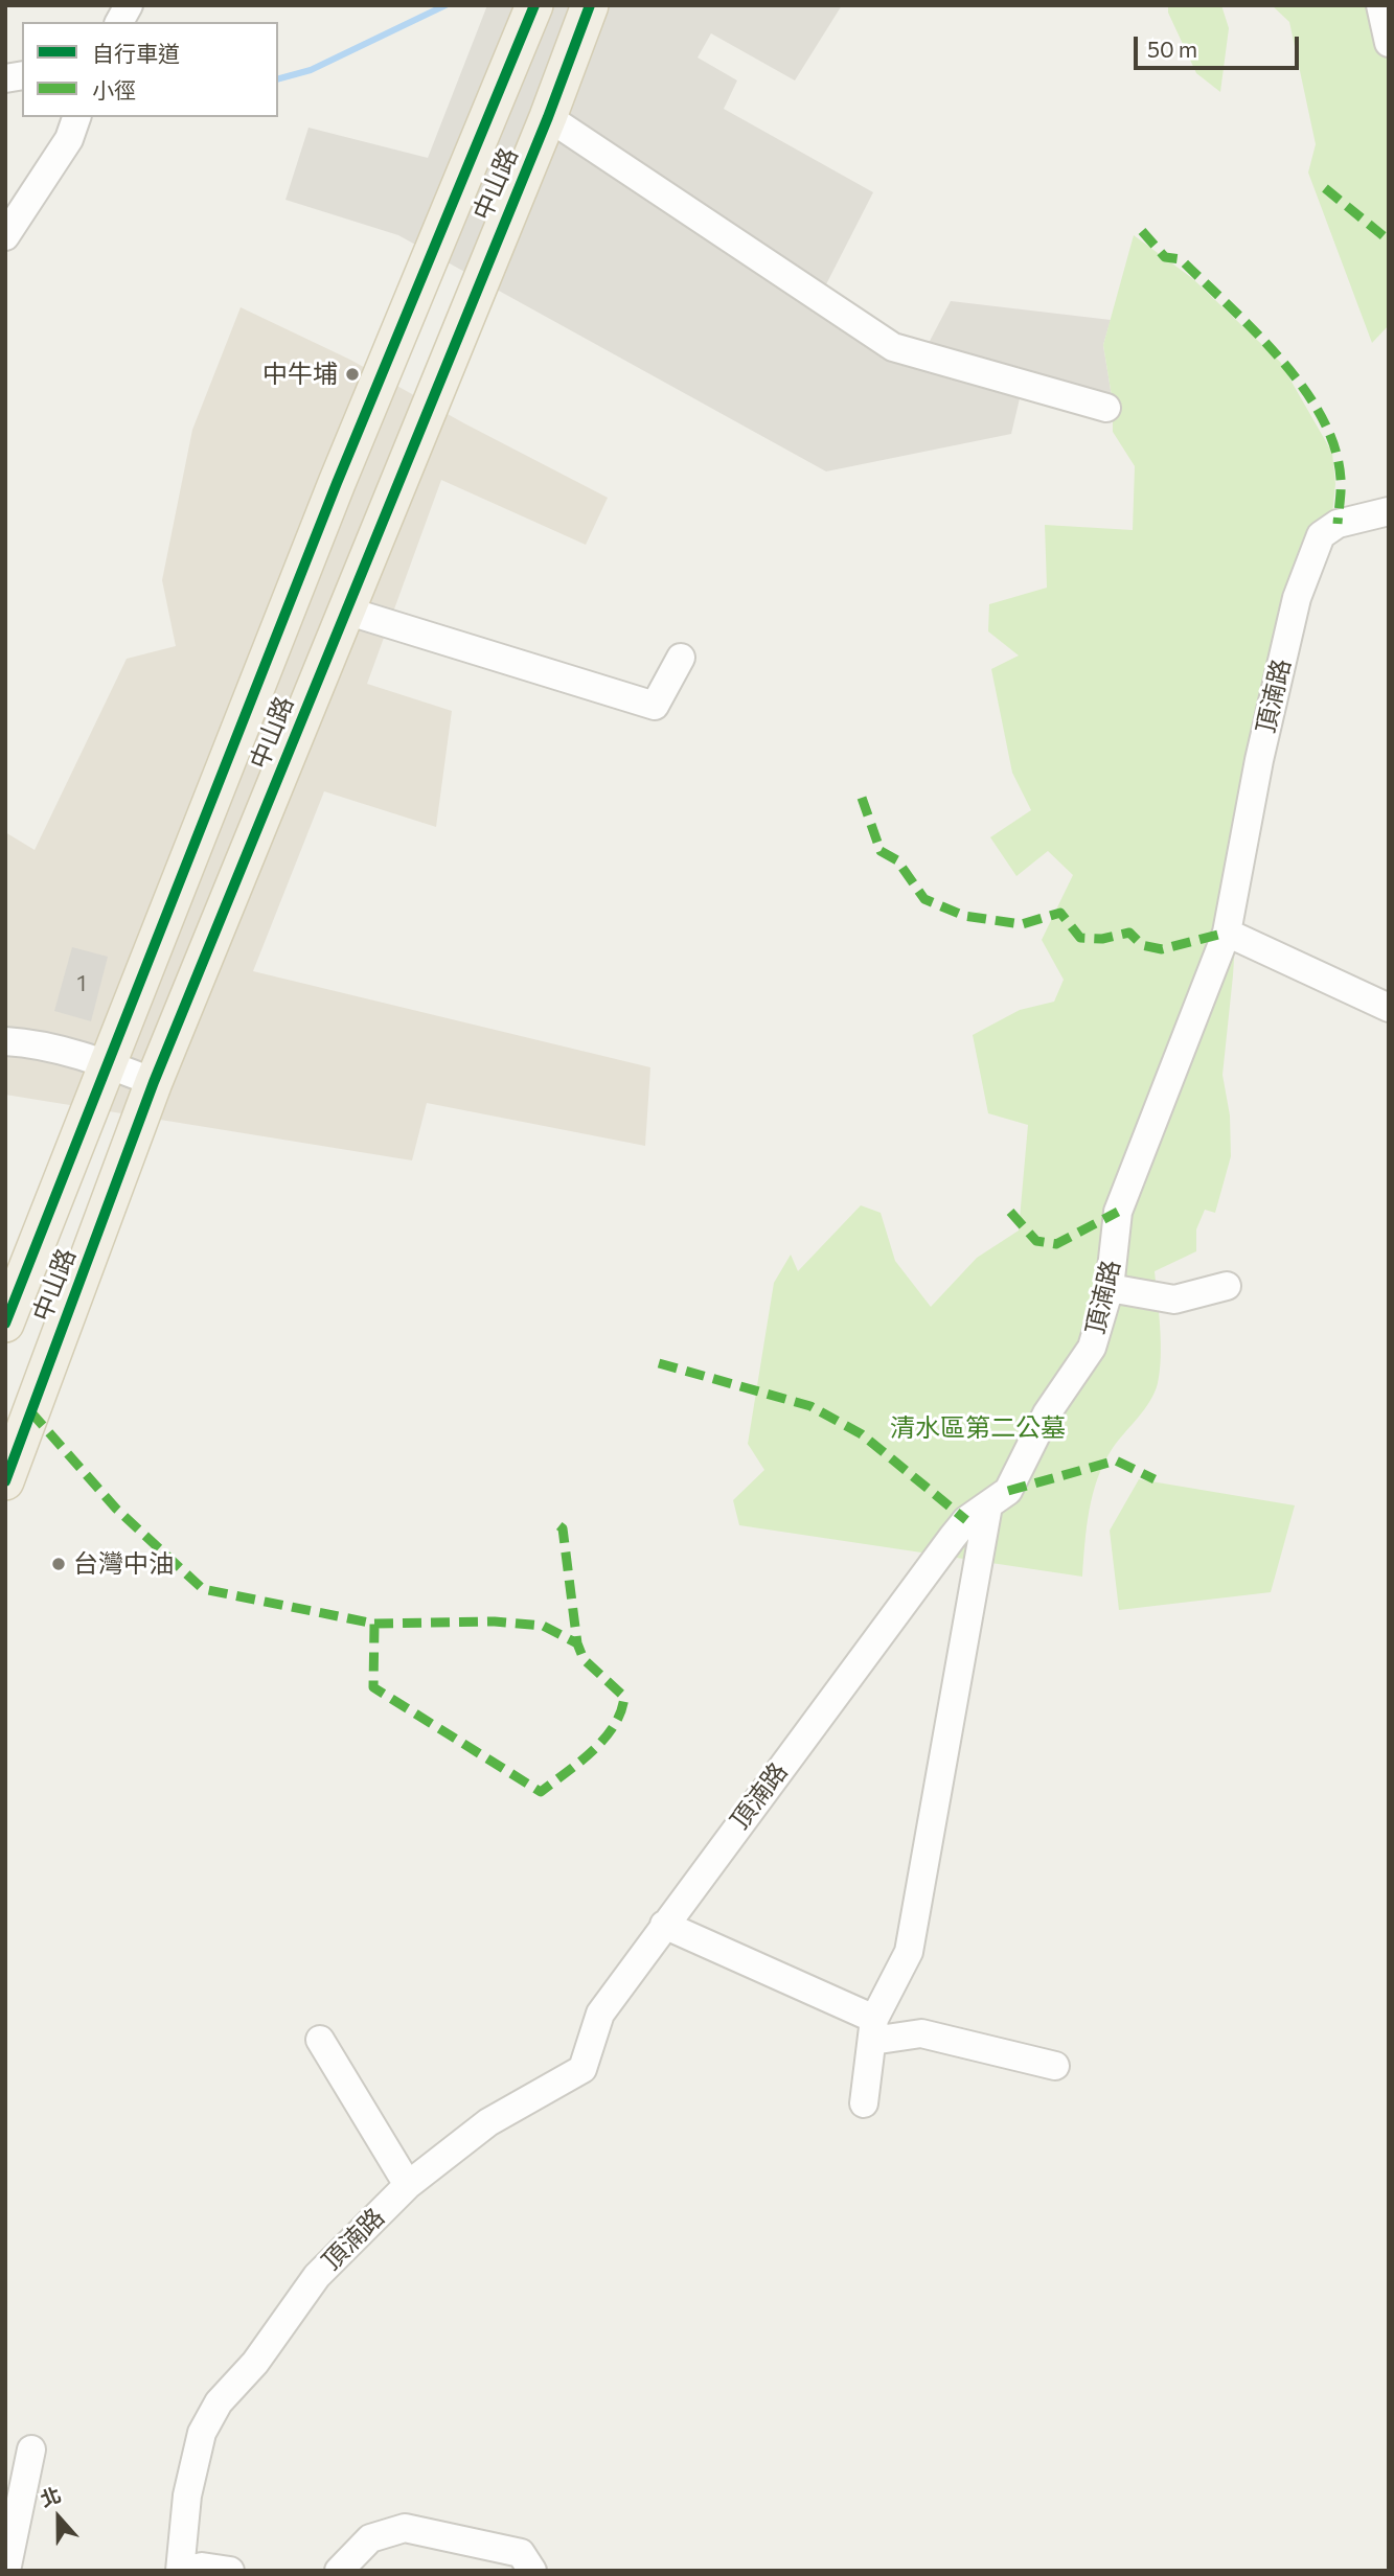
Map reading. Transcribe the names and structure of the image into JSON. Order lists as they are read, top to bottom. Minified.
{"streets":{"main road":["中山路"],"street":["頂湳路"]},"parks":["清水區第二公墓"],"places":["中牛埔","台灣中油"],"house_numbers":["1"],"legend":["自行車道","小徑"],"scale_bar":"50 m","north":"top"}
